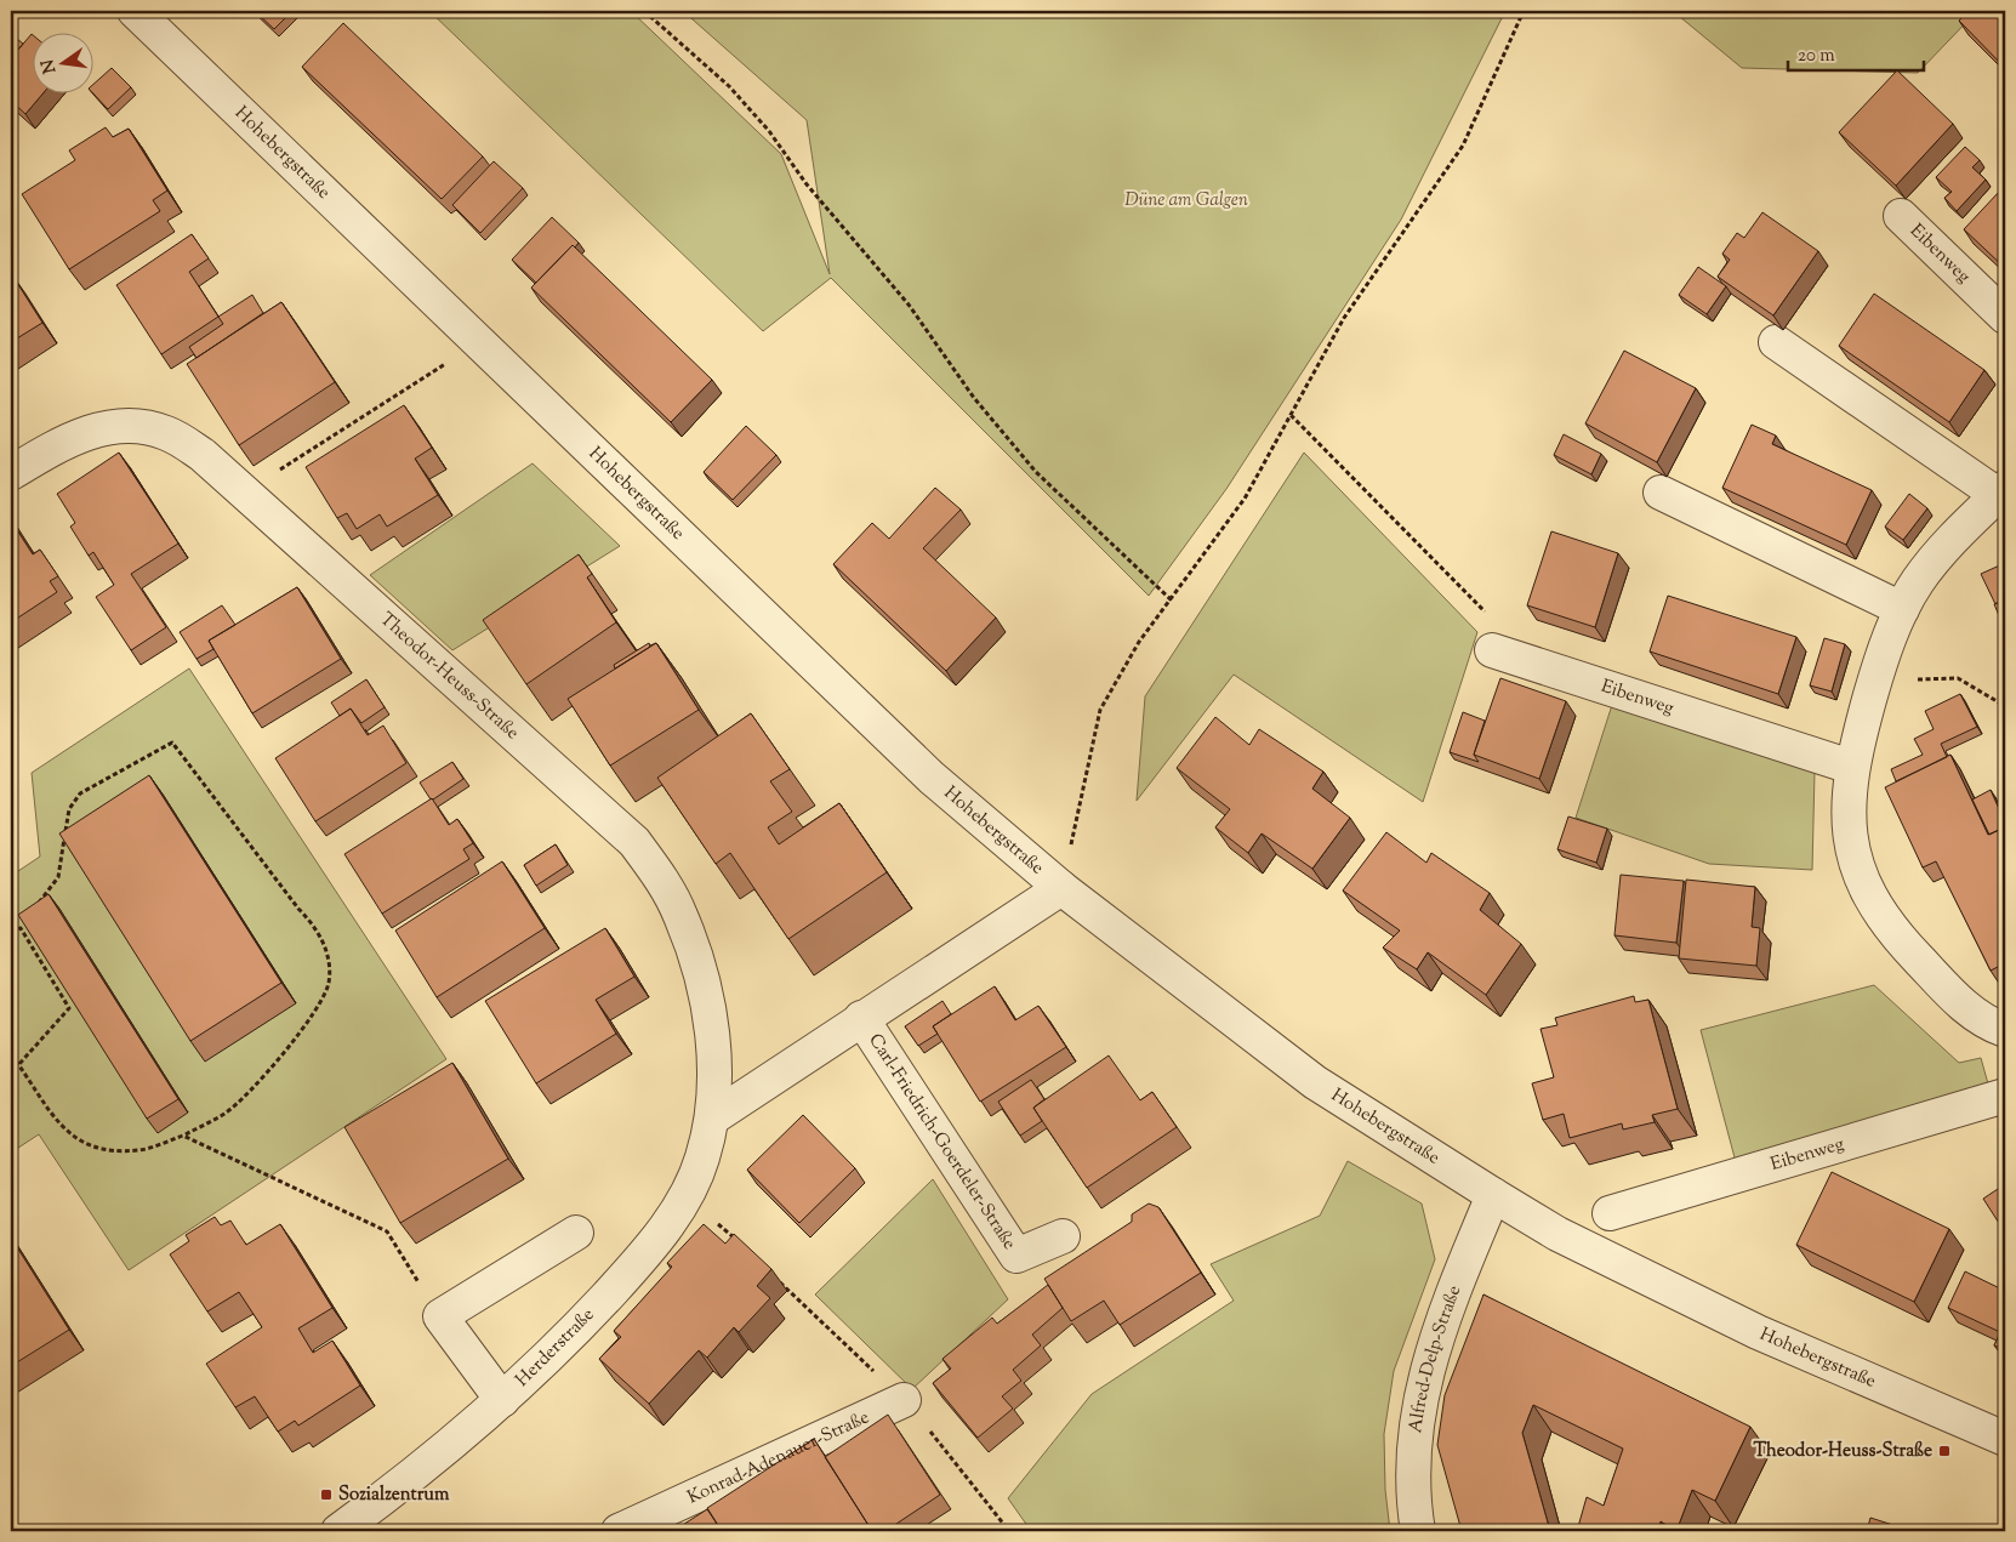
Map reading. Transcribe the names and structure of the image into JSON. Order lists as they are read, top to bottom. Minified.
{"streets":{"street":["Hohebergstraße","Eibenweg","Theodor-Heuss-Straße","Carl-Friedrich-Goerdeler-Straße","Herderstraße","Alfred-Delp-Straße","Konrad-Adenauer-Straße"]},"crossings":[["Hohebergstraße","Carl-Friedrich-Goerdeler-Straße"],["Hohebergstraße","Alfred-Delp-Straße"],["Theodor-Heuss-Straße","Carl-Friedrich-Goerdeler-Straße"],["Theodor-Heuss-Straße","Herderstraße"],["Carl-Friedrich-Goerdeler-Straße","Herderstraße"]],"parks":["Düne am Galgen"],"places":{"transit":["Theodor-Heuss-Straße","Sozialzentrum"]},"scale_bar":"20 m","north":"left"}
